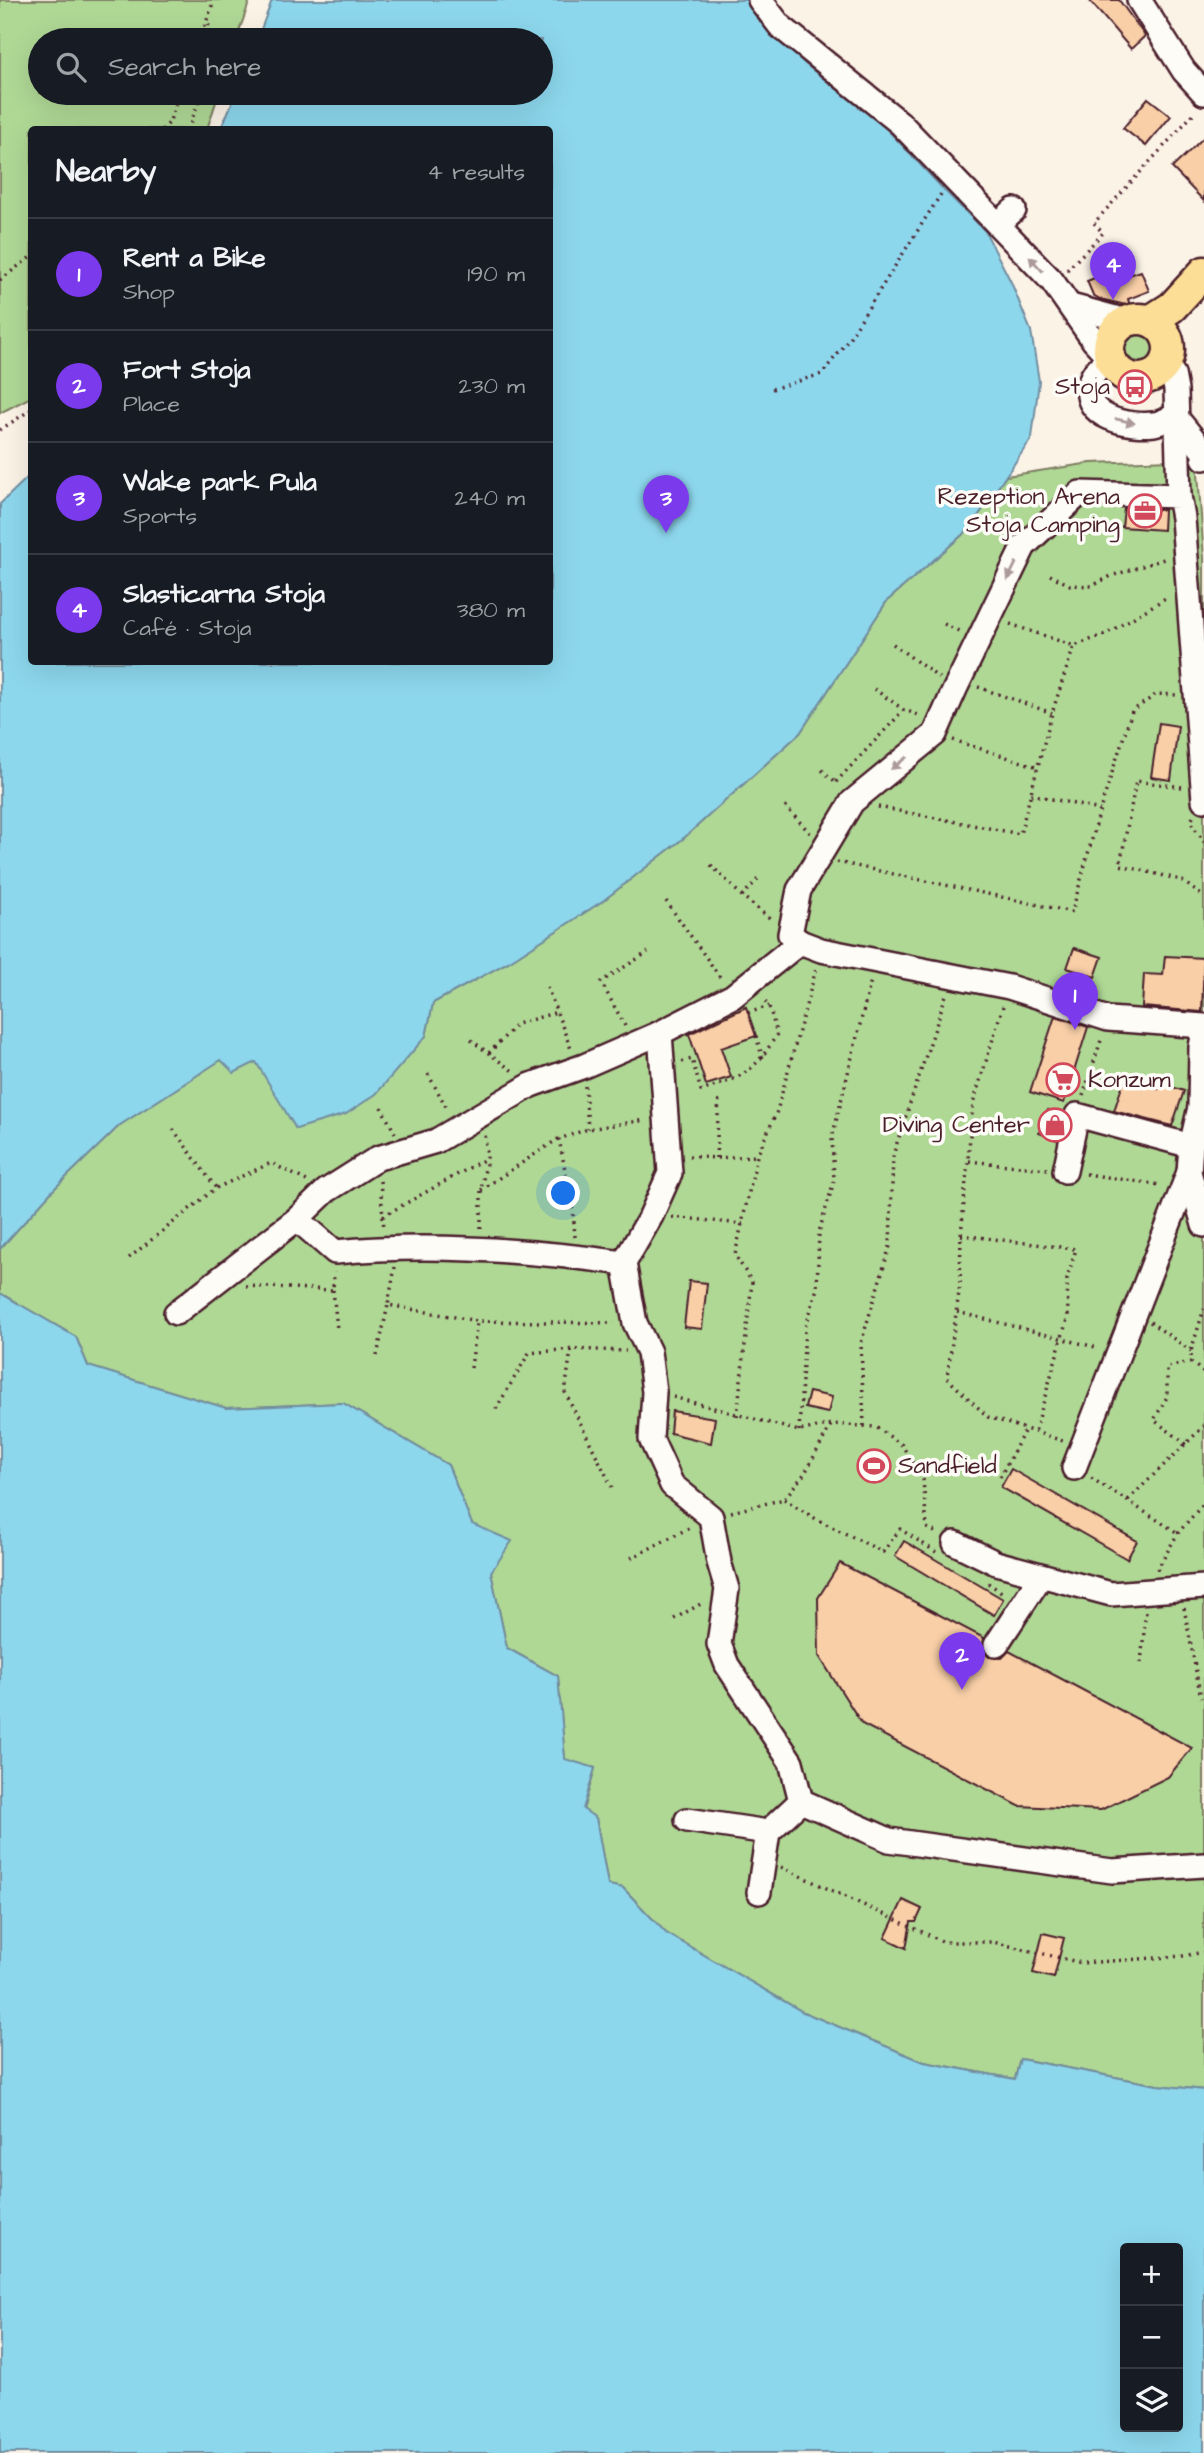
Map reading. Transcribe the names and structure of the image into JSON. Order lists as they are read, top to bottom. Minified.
{"places":{"bus stop":["Stoja"],"office":["Rezeption Arena Stoja Camping"],"supermarket":["Konzum"],"shop":["Diving Center"],"sports":["Sandfield"]},"page":{"search":"Search here","heading":["Nearby","4 results"],"list":[{"mark":"1","name":"Rent a Bike","note":"Shop","value":"190 m"},{"mark":"2","name":"Fort Stoja","note":"Place","value":"230 m"},{"mark":"3","name":"Wake park Pula","note":"Sports","value":"240 m"},{"mark":"4","name":"Slasticarna Stoja","note":"Café · Stoja","value":"380 m"}],"pins":["4","3","1","2"],"map_buttons":["+","−"]}}
